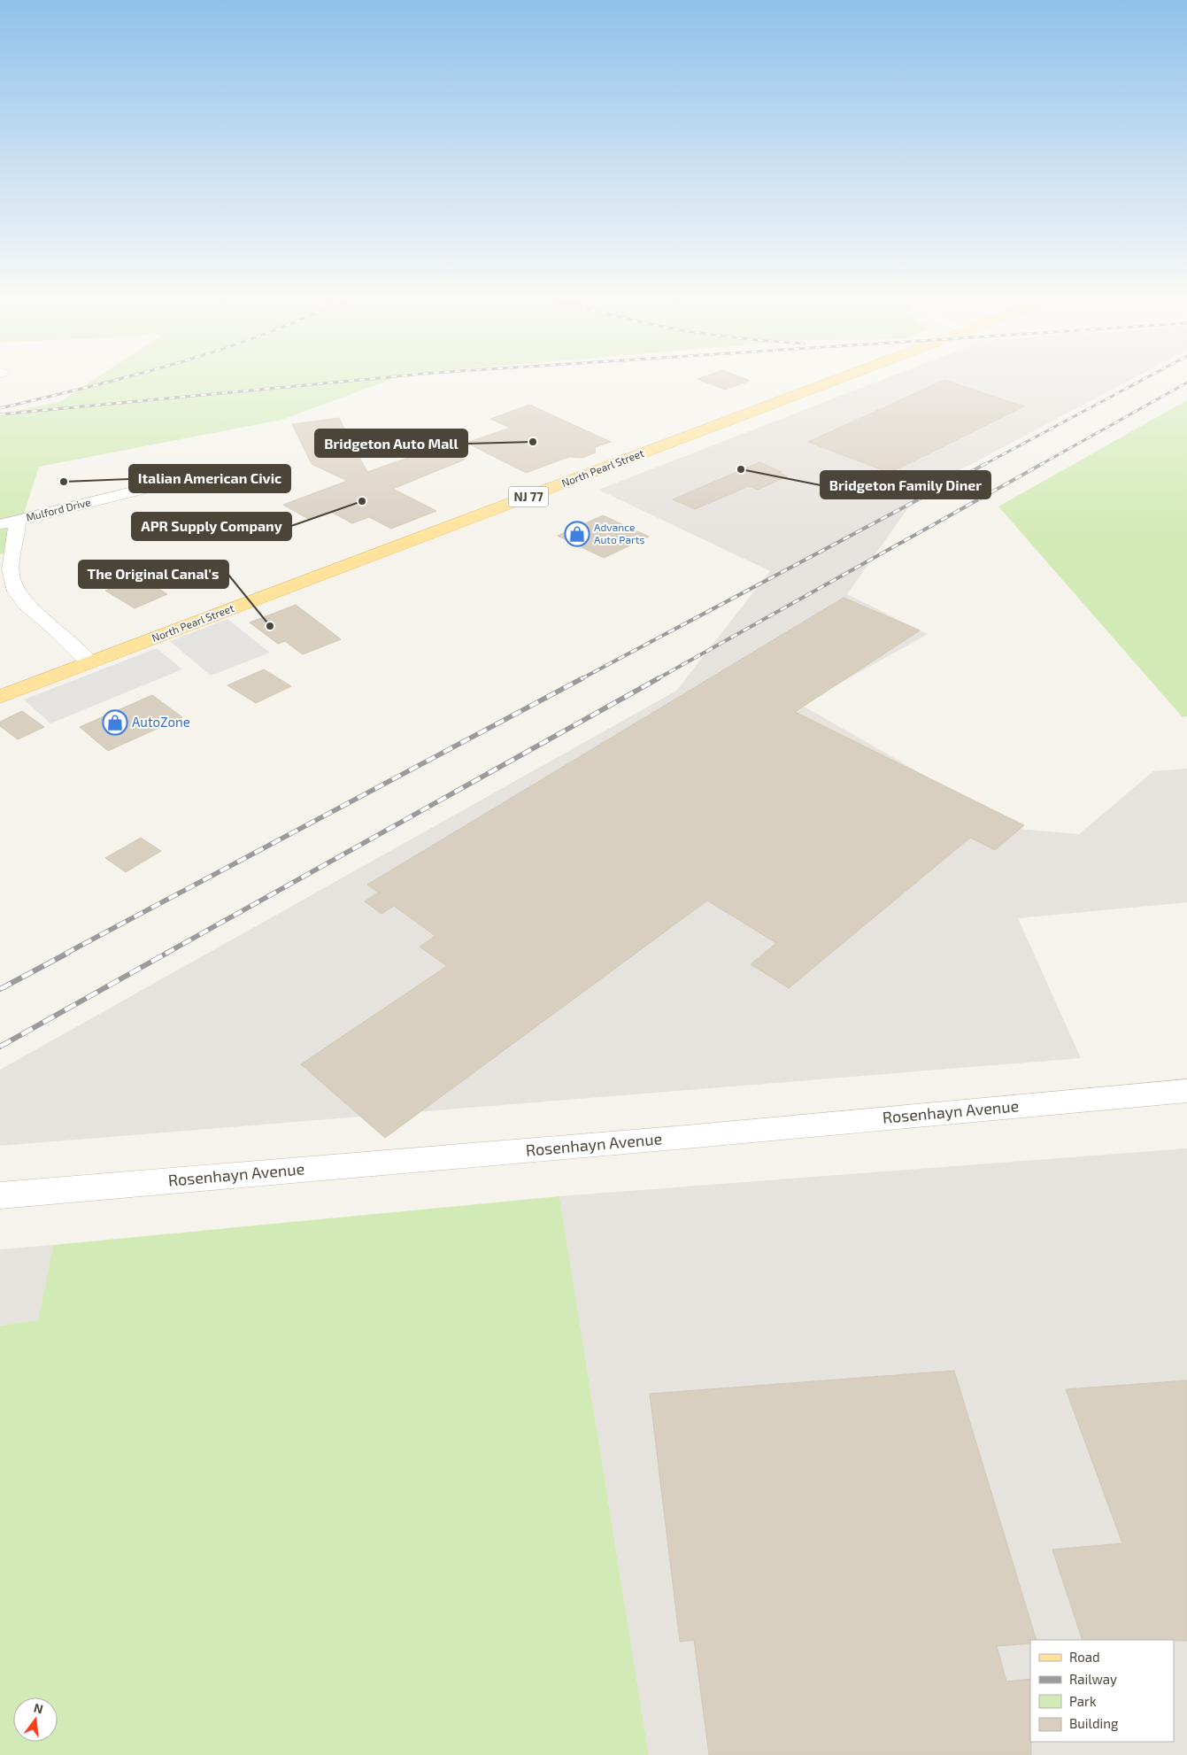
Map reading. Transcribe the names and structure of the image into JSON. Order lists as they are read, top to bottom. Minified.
{"streets":{"main road":["North Pearl Street","NJ 77"],"street":["Mulford Drive","Rosenhayn Avenue"]},"crossings":[["North Pearl Street","Mulford Drive"]],"places":{"other":["Bridgeton Auto Mall","Bridgeton Family Diner","Italian American Civic","APR Supply Company","The Original Canal's"],"shop":["Advance Auto Parts","AutoZone"]},"legend":["Road","Railway","Park","Building"],"north":"top"}
